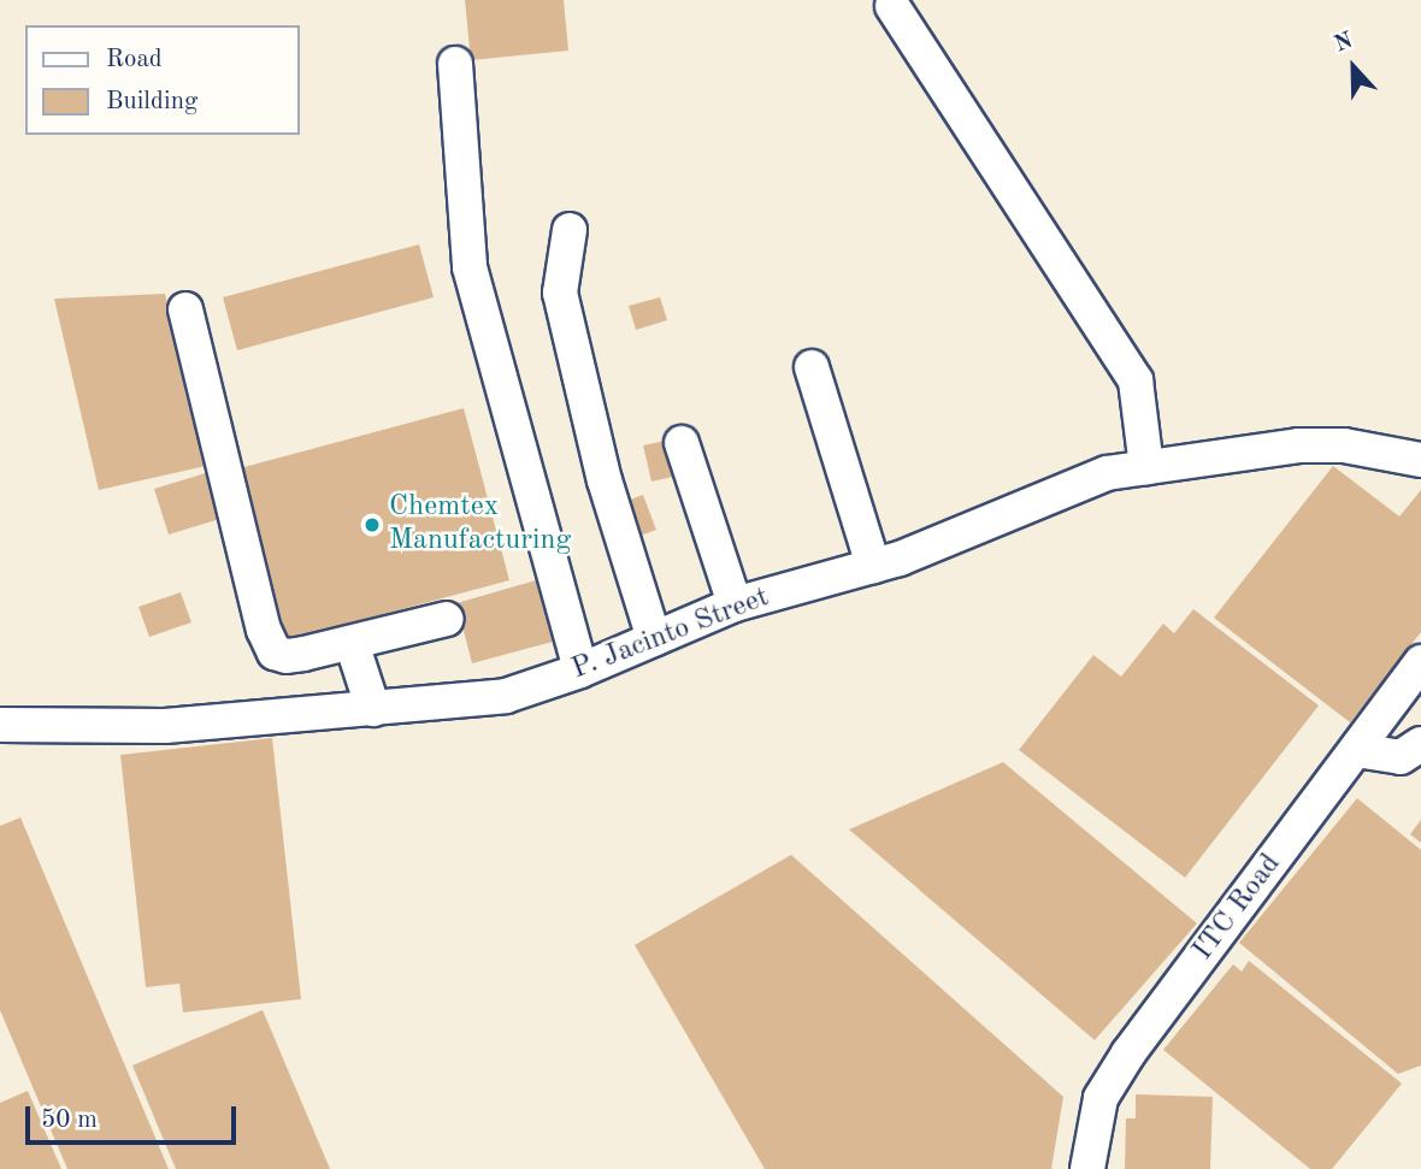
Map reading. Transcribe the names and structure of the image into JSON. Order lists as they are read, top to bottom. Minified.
{"streets":{"street":["P. Jacinto Street","ITC Road"]},"places":["Chemtex Manufacturing"],"legend":["Road","Building"],"scale_bar":"50 m","north":"top"}
